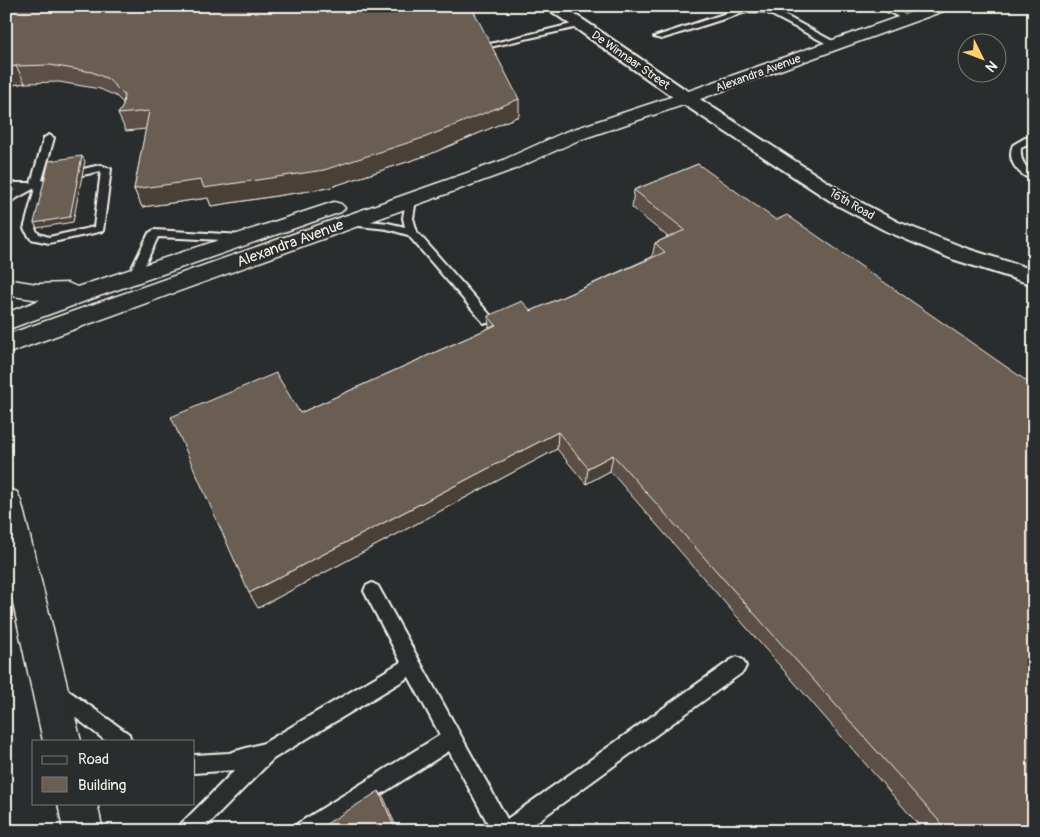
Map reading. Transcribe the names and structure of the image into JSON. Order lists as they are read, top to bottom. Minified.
{"streets":{"main road":["Alexandra Avenue"],"street":["De Winnaar Street","16th Road"]},"crossings":[["De Winnaar Street","Alexandra Avenue"],["De Winnaar Street","16th Road"],["Alexandra Avenue","16th Road"]],"legend":["Road","Building"],"north":"bottom right"}
